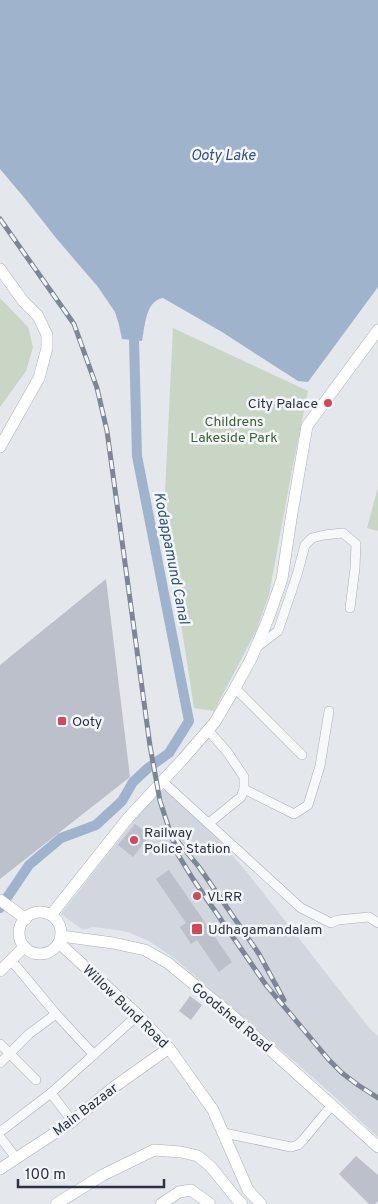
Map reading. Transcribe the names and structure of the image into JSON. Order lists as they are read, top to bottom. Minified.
{"streets":{"street":["Willow Bund Road","Goodshed Road","Main Bazaar"]},"crossings":[["Willow Bund Road","Goodshed Road"],["Willow Bund Road","Main Bazaar"]],"water":["Ooty Lake","Kodappamund Canal"],"parks":["Childrens Lakeside Park"],"places":{"other":["City Palace","Railway Police Station","VLRR"],"transit":["Ooty","Udhagamandalam"]},"scale_bar":"100 m"}
